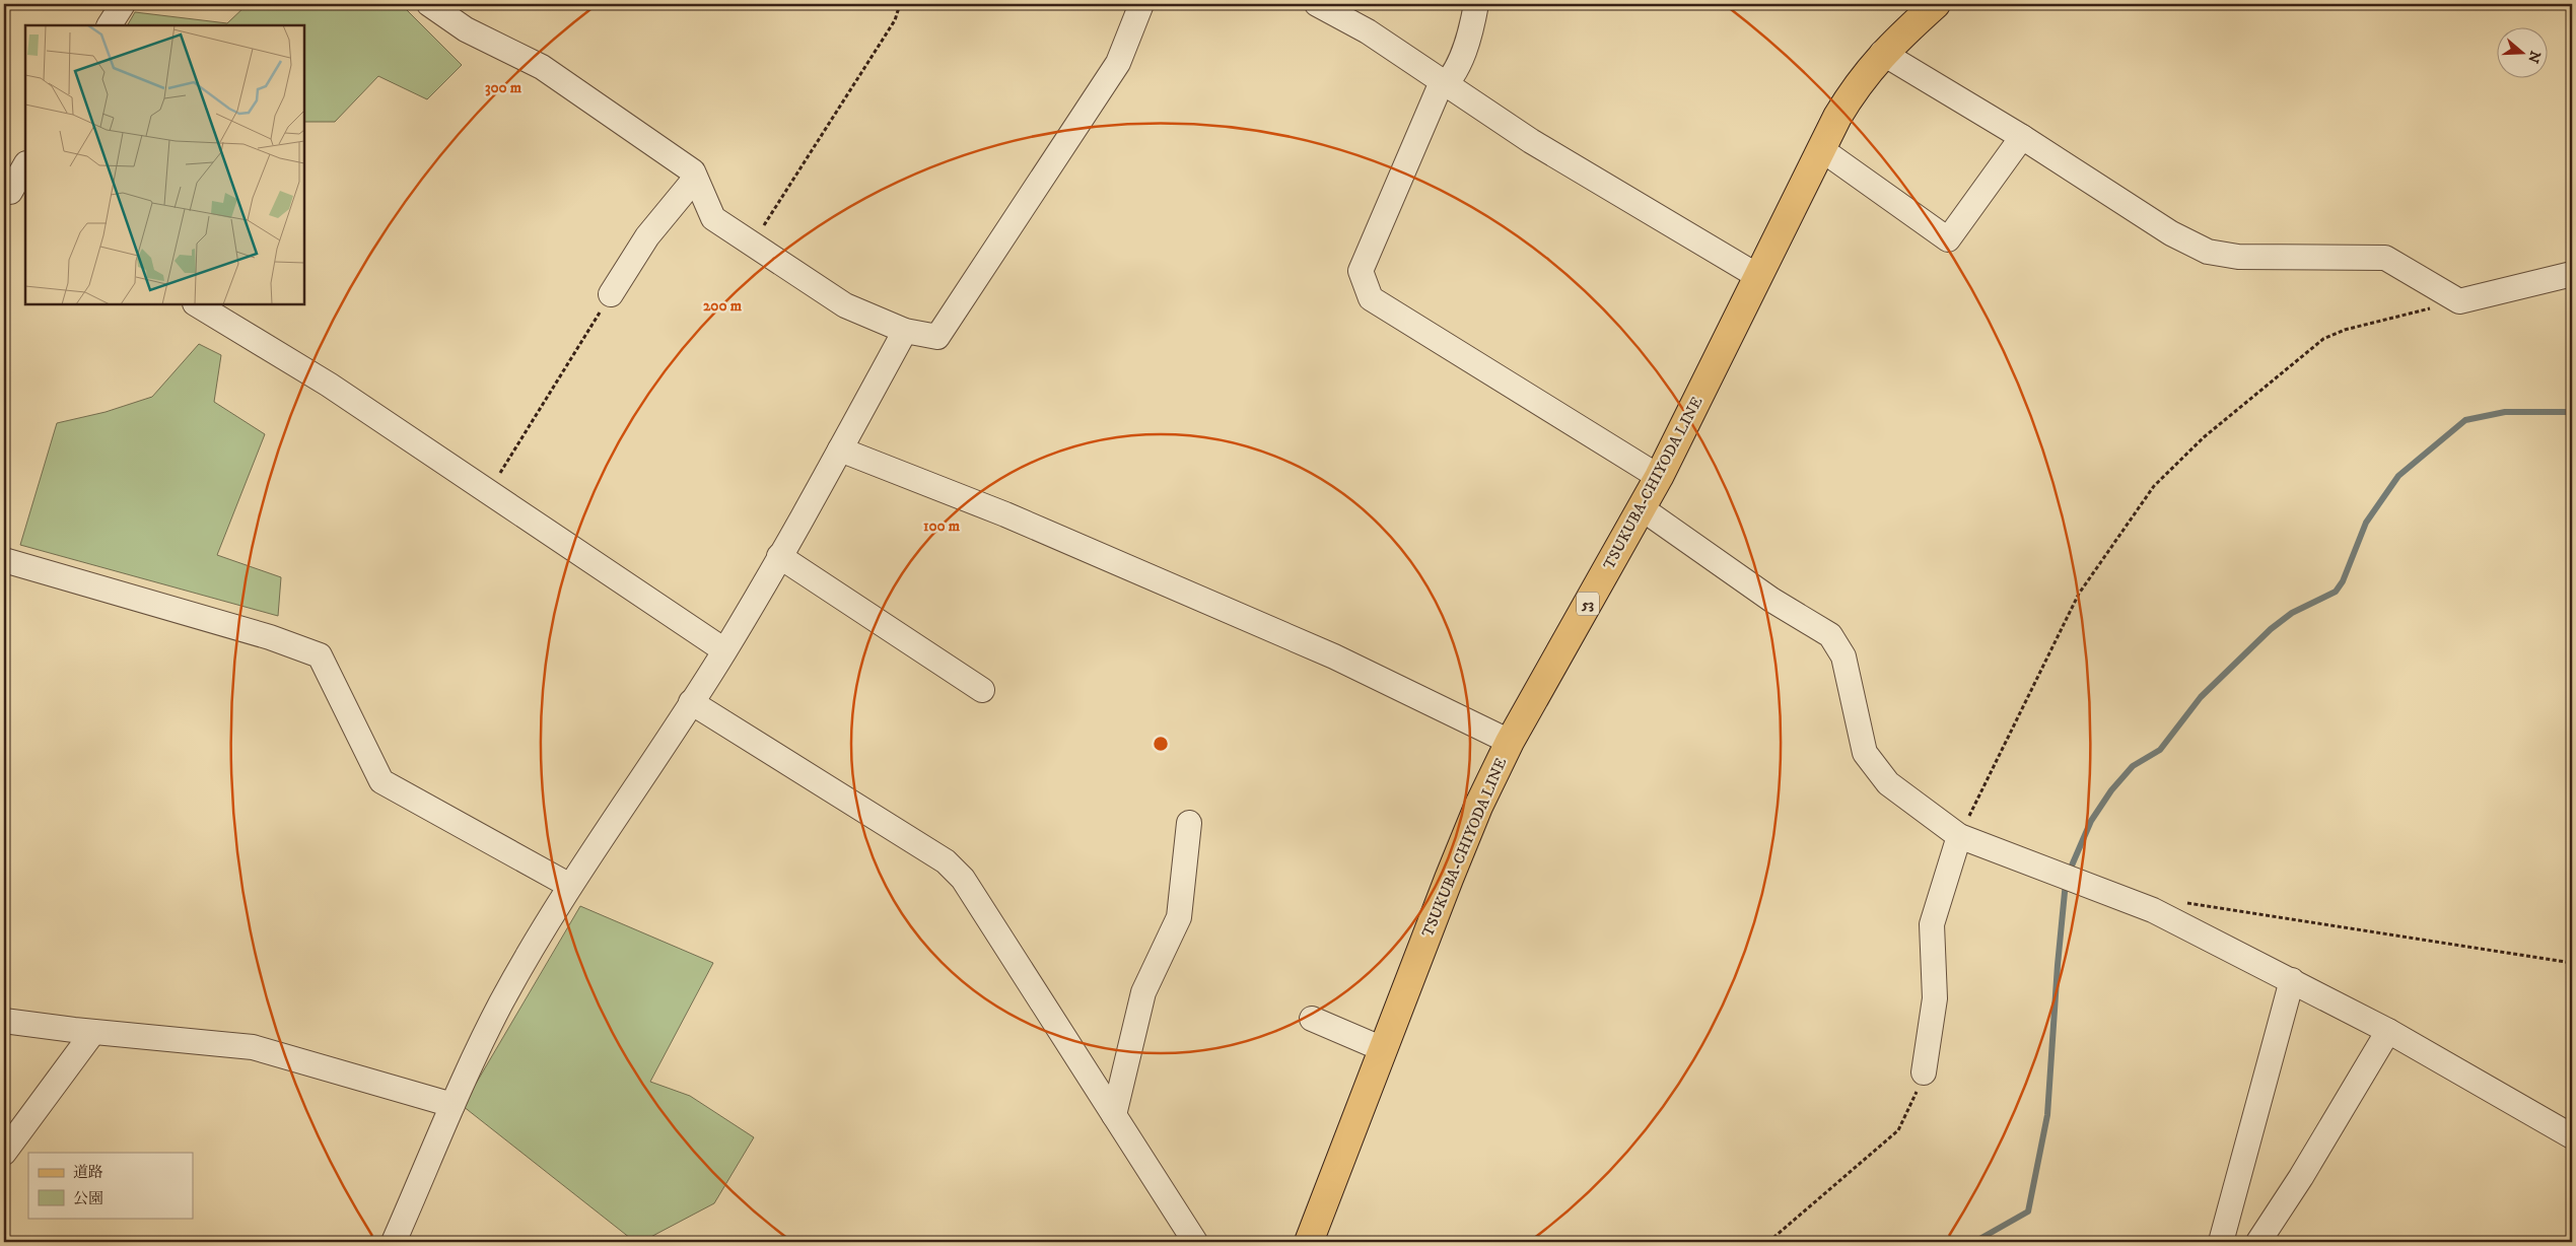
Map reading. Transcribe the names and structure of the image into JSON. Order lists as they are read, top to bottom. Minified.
{"streets":{"main road":["TSUKUBA-CHIYODA LINE","53"]},"legend":["道路","公園"],"north":"right","rings":["300 m","200 m","100 m"]}
